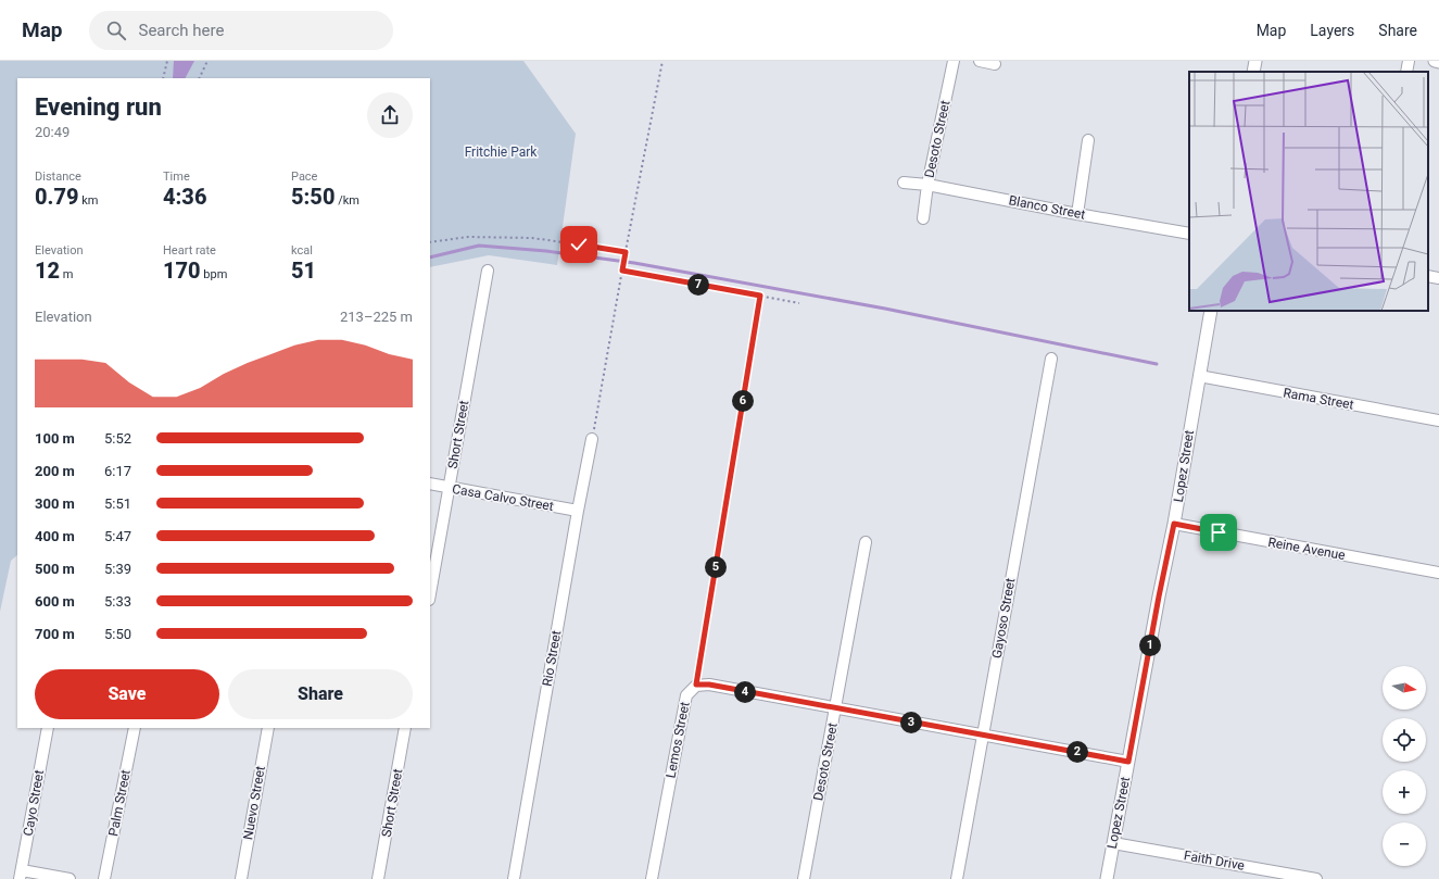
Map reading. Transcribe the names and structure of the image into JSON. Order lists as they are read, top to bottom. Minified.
{"streets":{"street":["Desoto Street","Blanco Street","Rama Street","Short Street","Lopez Street","Casa Calvo Street","Reine Avenue","Gayoso Street","Rio Street","Lemos Street","Cayo Street","Palm Street","Nuevo Street","Faith Drive"]},"crossings":[["Desoto Street","Blanco Street"],["Rama Street","Lopez Street"],["Short Street","Casa Calvo Street"],["Lopez Street","Reine Avenue"],["Lopez Street","Faith Drive"],["Casa Calvo Street","Rio Street"]],"parks":["Fritchie Park"],"north":"right","page":{"header":"Map","search":"Search here","nav":["Map","Layers","Share"],"heading":["Evening run","20:49"],"stats":[["Distance","0.79 km"],["Time","4:36"],["Pace","5:50 /km"],["Elevation","12 m"],["Heart rate","170 bpm"],["kcal","51"]],"pins":["7","6","5","1","4","3","2"],"chart":["Elevation","213–225 m"],"list":[{"name":"100 m","note":"5:52"},{"name":"200 m","note":"6:17"},{"name":"300 m","note":"5:51"},{"name":"400 m","note":"5:47"},{"name":"500 m","note":"5:39"},{"name":"600 m","note":"5:33"},{"name":"700 m","note":"5:50"}],"buttons":["Save","Share"],"map_buttons":["+","−"]}}
